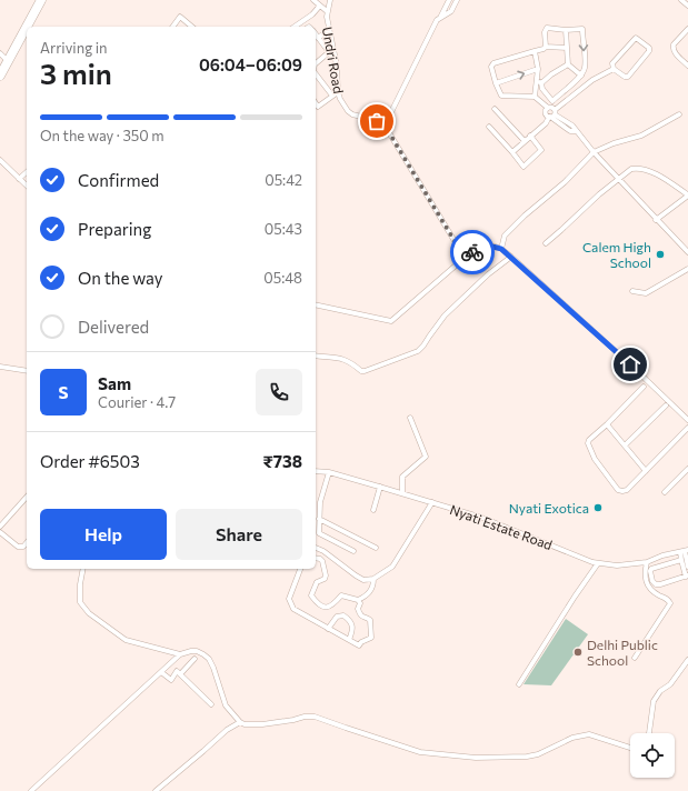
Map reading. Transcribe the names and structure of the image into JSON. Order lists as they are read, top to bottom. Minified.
{"streets":{"street":["Undri Road","Nyati Estate Road"]},"places":["Calem High School","Nyati Exotica","Delhi Public School"],"page":{"heading":["3 min","Arriving in","06:04–06:09"],"panel":["Sam","Courier · 4.7","Order #6503","₹738"],"bar":"On the way · 350 m","list":[["Confirmed","05:42"],["Preparing","05:43"],["On the way","05:48"],"Delivered"],"round":"S","buttons":["Help","Share"]}}
